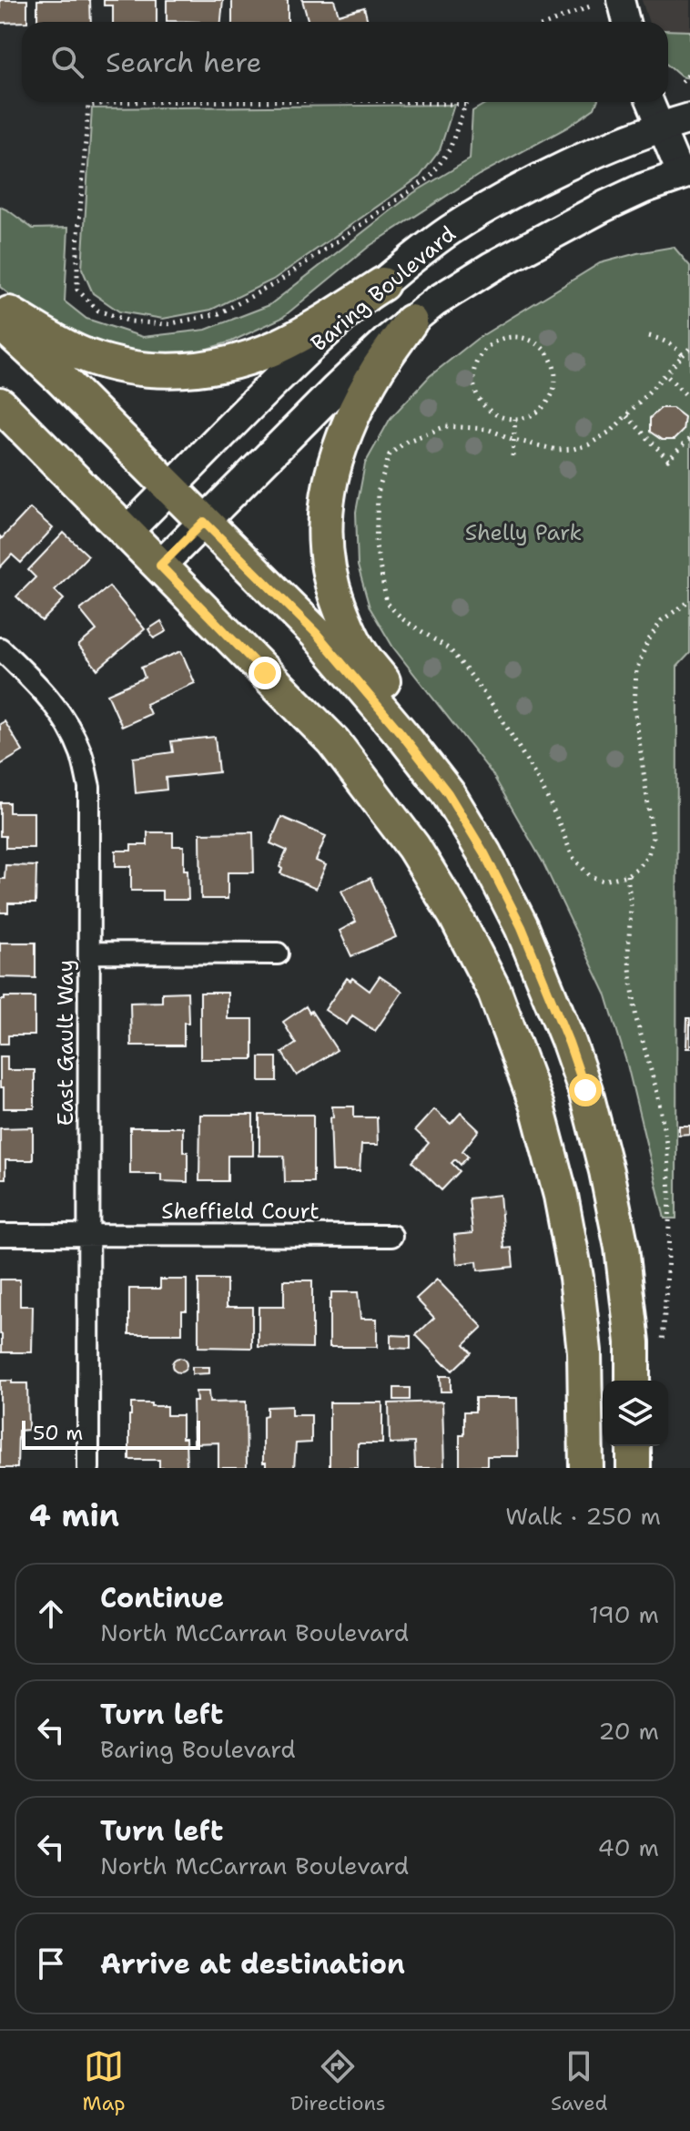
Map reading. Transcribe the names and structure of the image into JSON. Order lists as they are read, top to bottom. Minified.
{"streets":{"main road":["Baring Boulevard"],"street":["East Gault Way","Sheffield Court"]},"crossings":[["East Gault Way","Sheffield Court"]],"parks":["Shelly Park"],"scale_bar":"50 m","page":{"search":"Search here","scale":"50 m","heading":["4 min","Walk · 250 m"],"list":[["Continue","North McCarran Boulevard","190 m"],["Turn left","Baring Boulevard","20 m"],["Turn left","North McCarran Boulevard","40 m"],"Arrive at destination"],"nav":["Map","Directions","Saved"]}}
